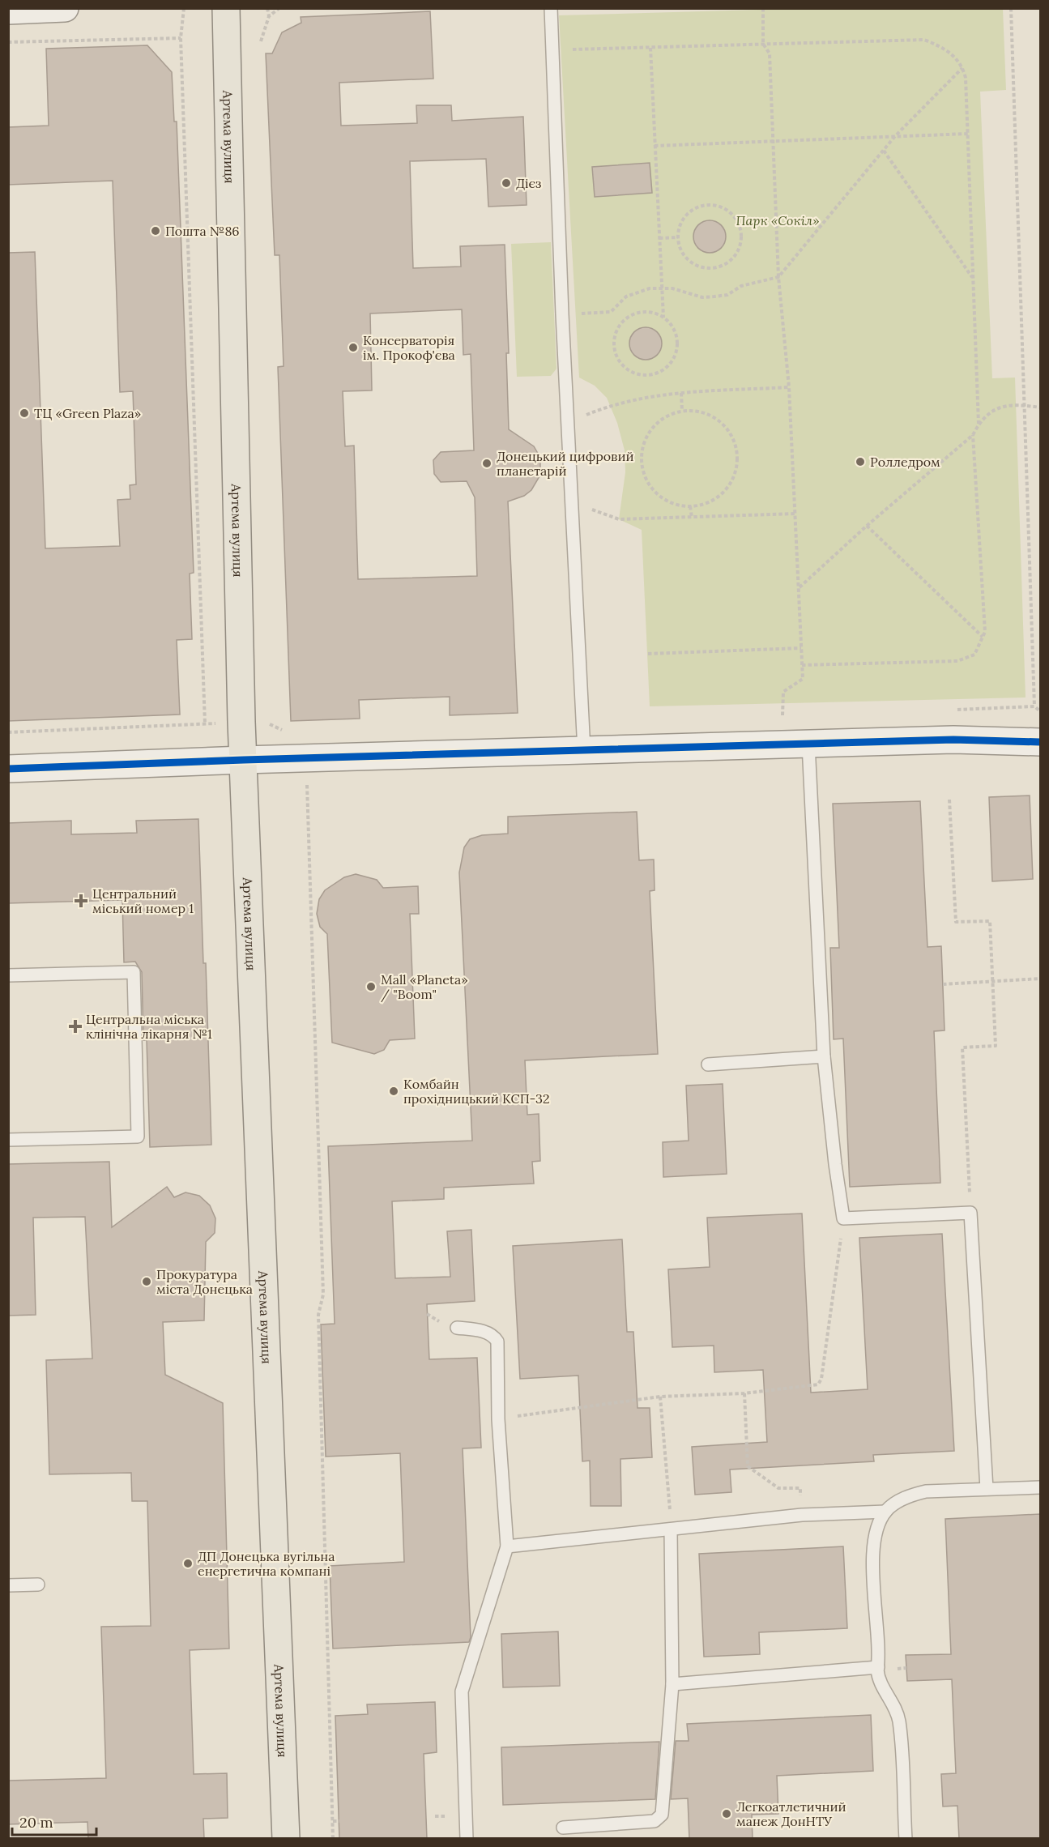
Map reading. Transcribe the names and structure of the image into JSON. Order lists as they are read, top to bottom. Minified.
{"streets":{"main road":["Артема вулиця"]},"parks":["Парк «Сокіл»"],"places":{"other":["Дієз","Пошта №86","Консерваторія ім. Прокоф'єва","ТЦ «Green Plaza»","Ролледром","Донецький цифровий планетарій","Mall «Planeta» / \"Boom\"","Комбайн прохідницький КСП-32","Прокуратура міста Донецька","ДП Донецька вугільна енергетична компані","Легкоатлетичний манеж ДонНТУ"],"health":["Центральний міський номер 1","Центральна міська клінічна лікарня №1"]},"scale_bar":"20 m"}
